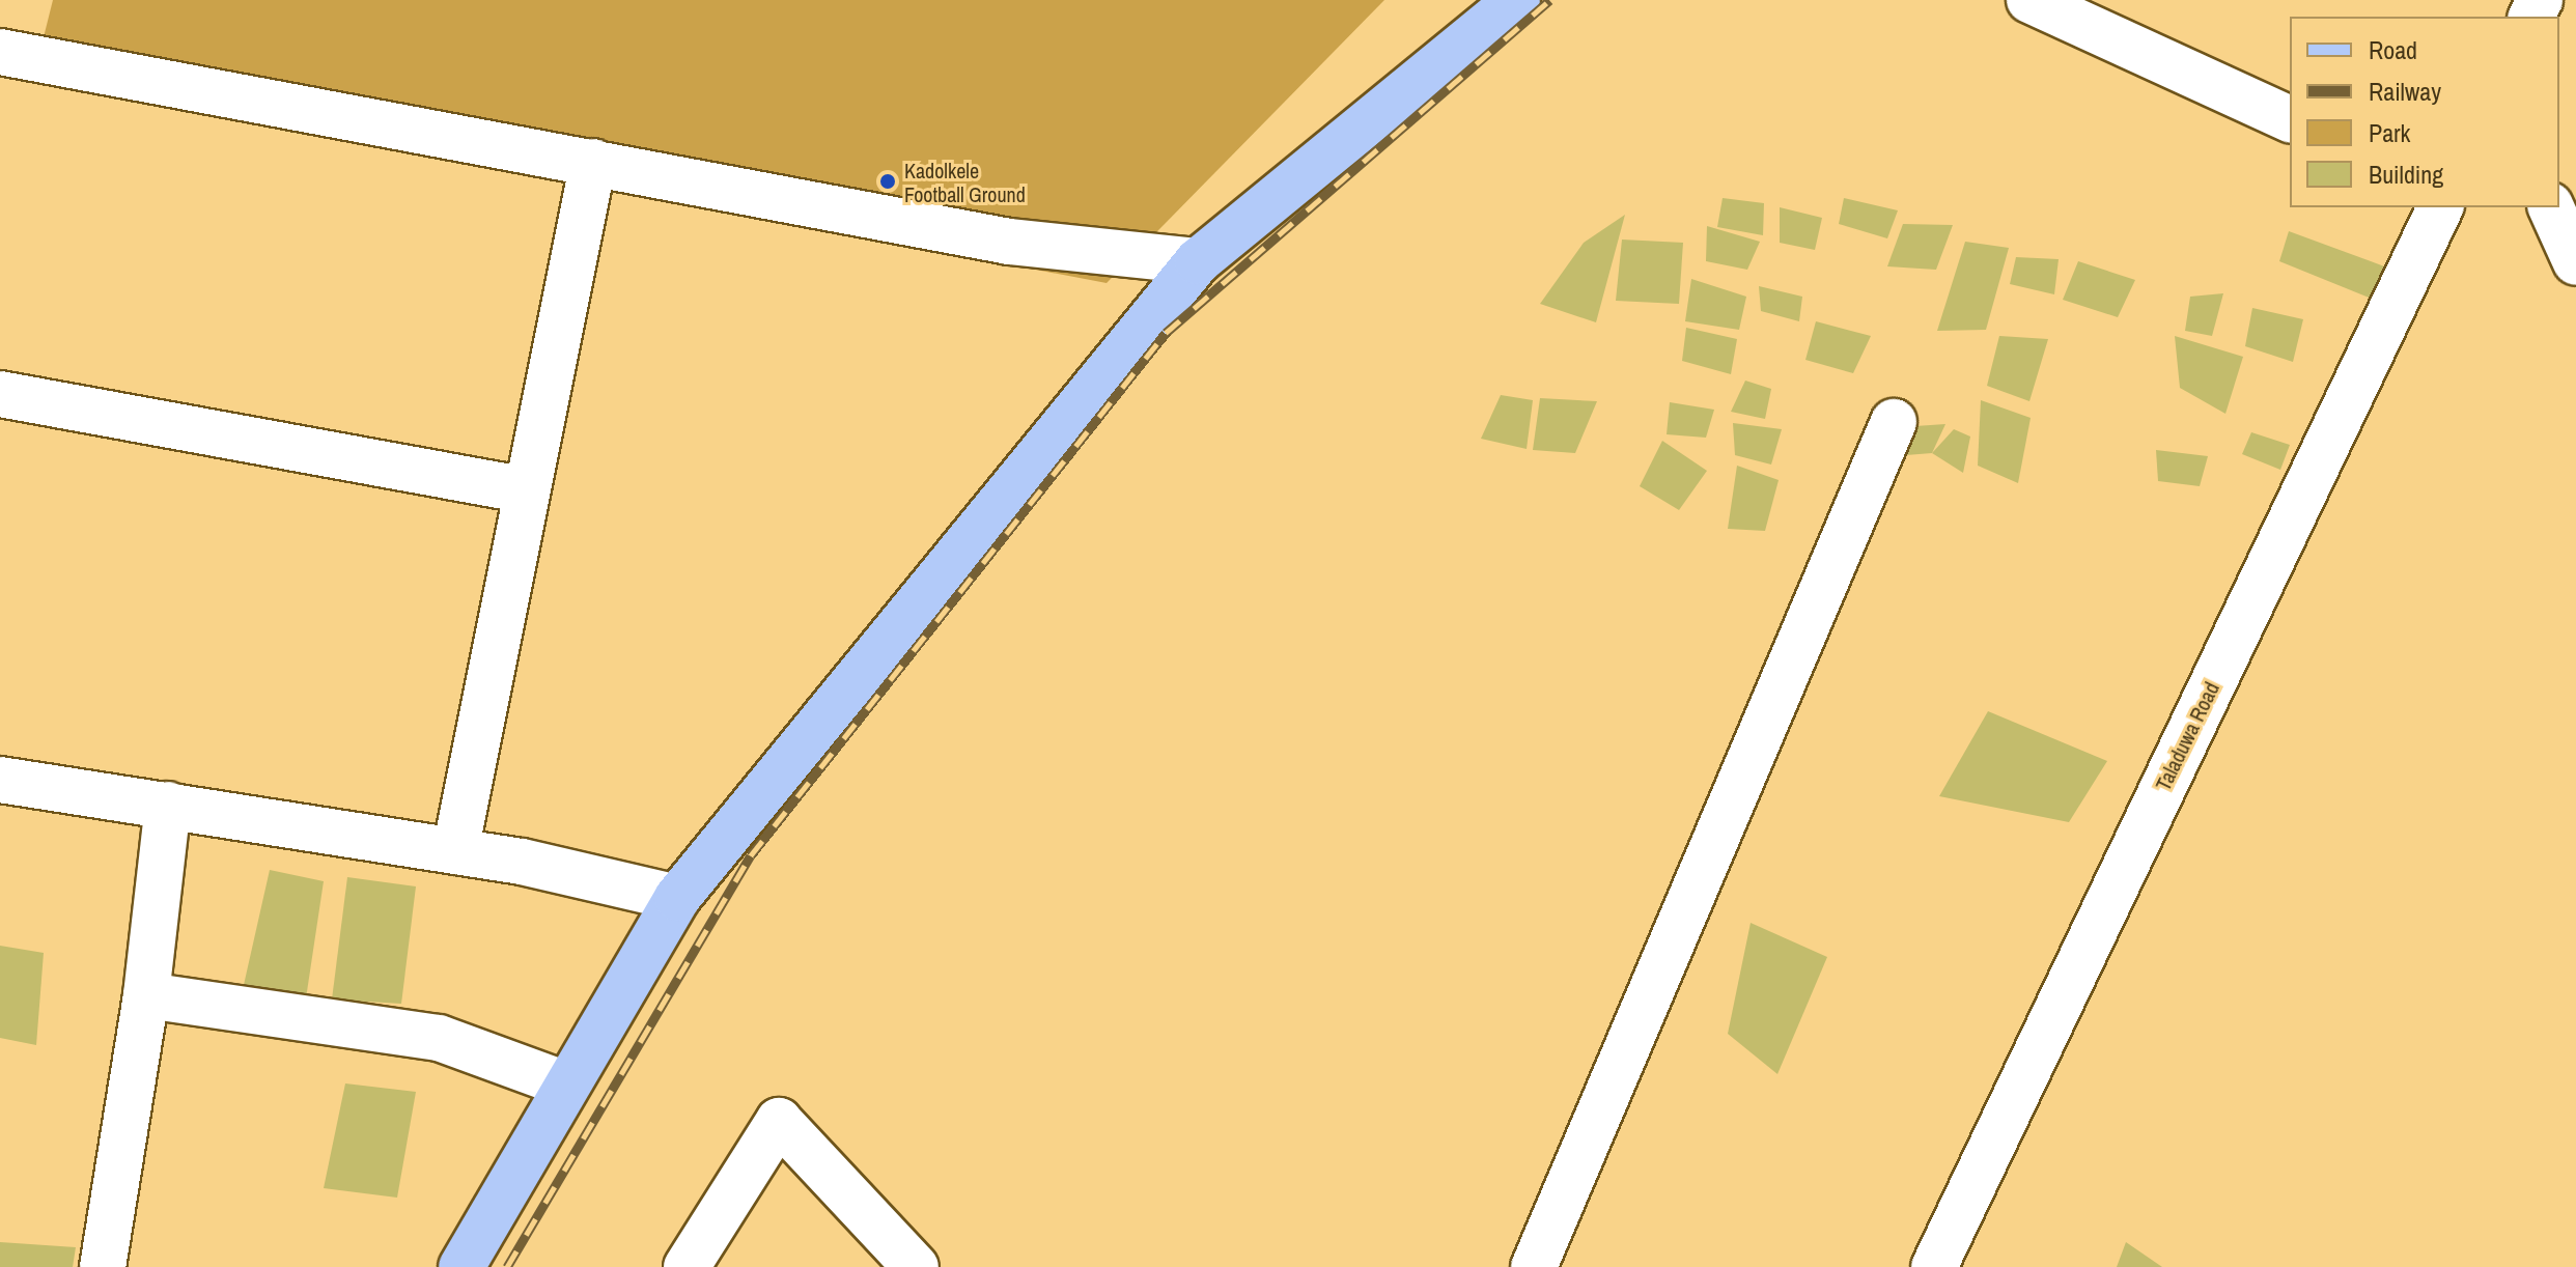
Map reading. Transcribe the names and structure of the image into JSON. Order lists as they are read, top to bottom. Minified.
{"streets":{"street":["Taladuwa Road"]},"places":["Kadolkele Football Ground"],"legend":["Road","Railway","Park","Building"]}
